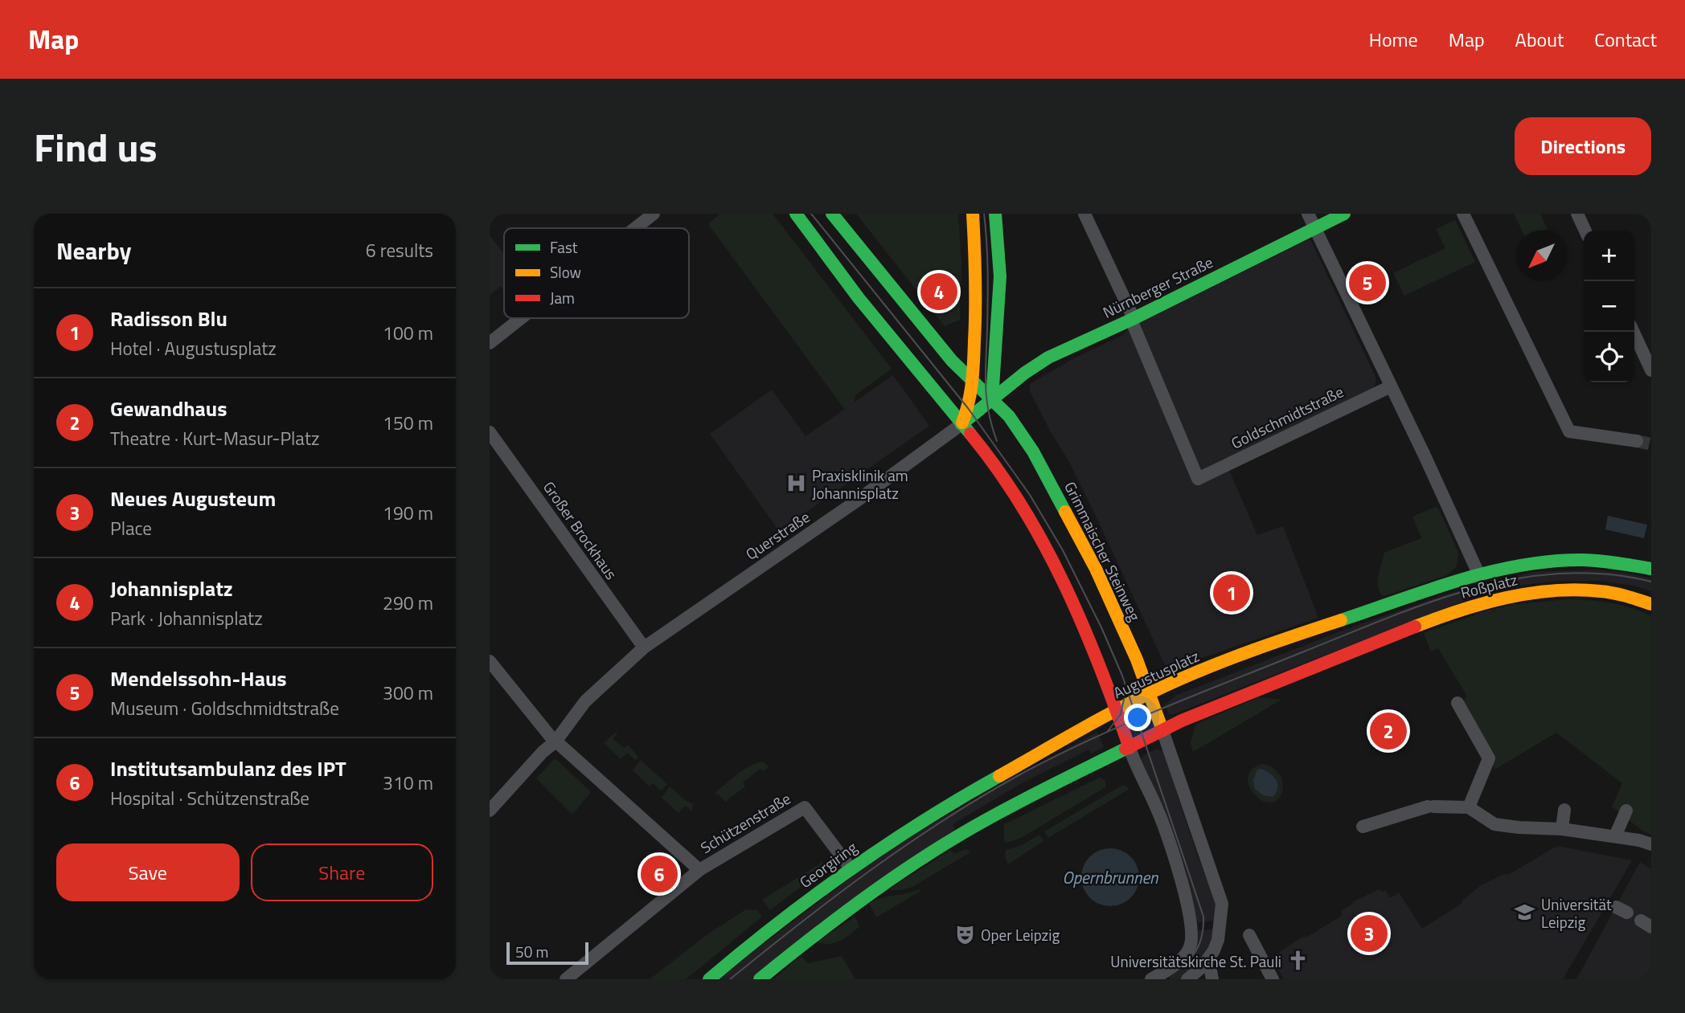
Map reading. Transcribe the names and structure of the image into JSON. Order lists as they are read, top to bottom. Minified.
{"streets":{"main road":["Nürnberger Straße","Querstraße","Grimmaischer Steinweg","Roßplatz","Augustusplatz","Georgiring"],"street":["Goldschmidtstraße","Großer Brockhaus","Schützenstraße"]},"crossings":[["Nürnberger Straße","Goldschmidtstraße"],["Nürnberger Straße","Querstraße"],["Nürnberger Straße","Grimmaischer Steinweg"],["Großer Brockhaus","Querstraße"],["Querstraße","Grimmaischer Steinweg"],["Grimmaischer Steinweg","Roßplatz"],["Grimmaischer Steinweg","Augustusplatz"],["Roßplatz","Augustusplatz"],["Augustusplatz","Georgiring"],["Schützenstraße","Georgiring"]],"water":["Opernbrunnen"],"places":{"hospital":["Praxisklinik am Johannisplatz"],"school or university":["Universität Leipzig"],"theatre":["Oper Leipzig"],"church":["Universitätskirche St. Pauli"]},"legend":["Fast","Slow","Jam"],"scale_bar":"50 m","north":"bottom left","page":{"header":"Map","nav":["Home","Map","About","Contact"],"title":"Find us","buttons":["Directions",["Save","Share"]],"heading":["Nearby","6 results"],"map_buttons":["+","−"],"pins":["5","4","1","2","6","3"],"list":[{"mark":"1","name":"Radisson Blu","note":"Hotel · Augustusplatz","value":"100 m"},{"mark":"2","name":"Gewandhaus","note":"Theatre · Kurt-Masur-Platz","value":"150 m"},{"mark":"3","name":"Neues Augusteum","note":"Place","value":"190 m"},{"mark":"4","name":"Johannisplatz","note":"Park · Johannisplatz","value":"290 m"},{"mark":"5","name":"Mendelssohn-Haus","note":"Museum · Goldschmidtstraße","value":"300 m"},{"mark":"6","name":"Institutsambulanz des IPT","note":"Hospital · Schützenstraße","value":"310 m"}],"scale":"50 m"}}
